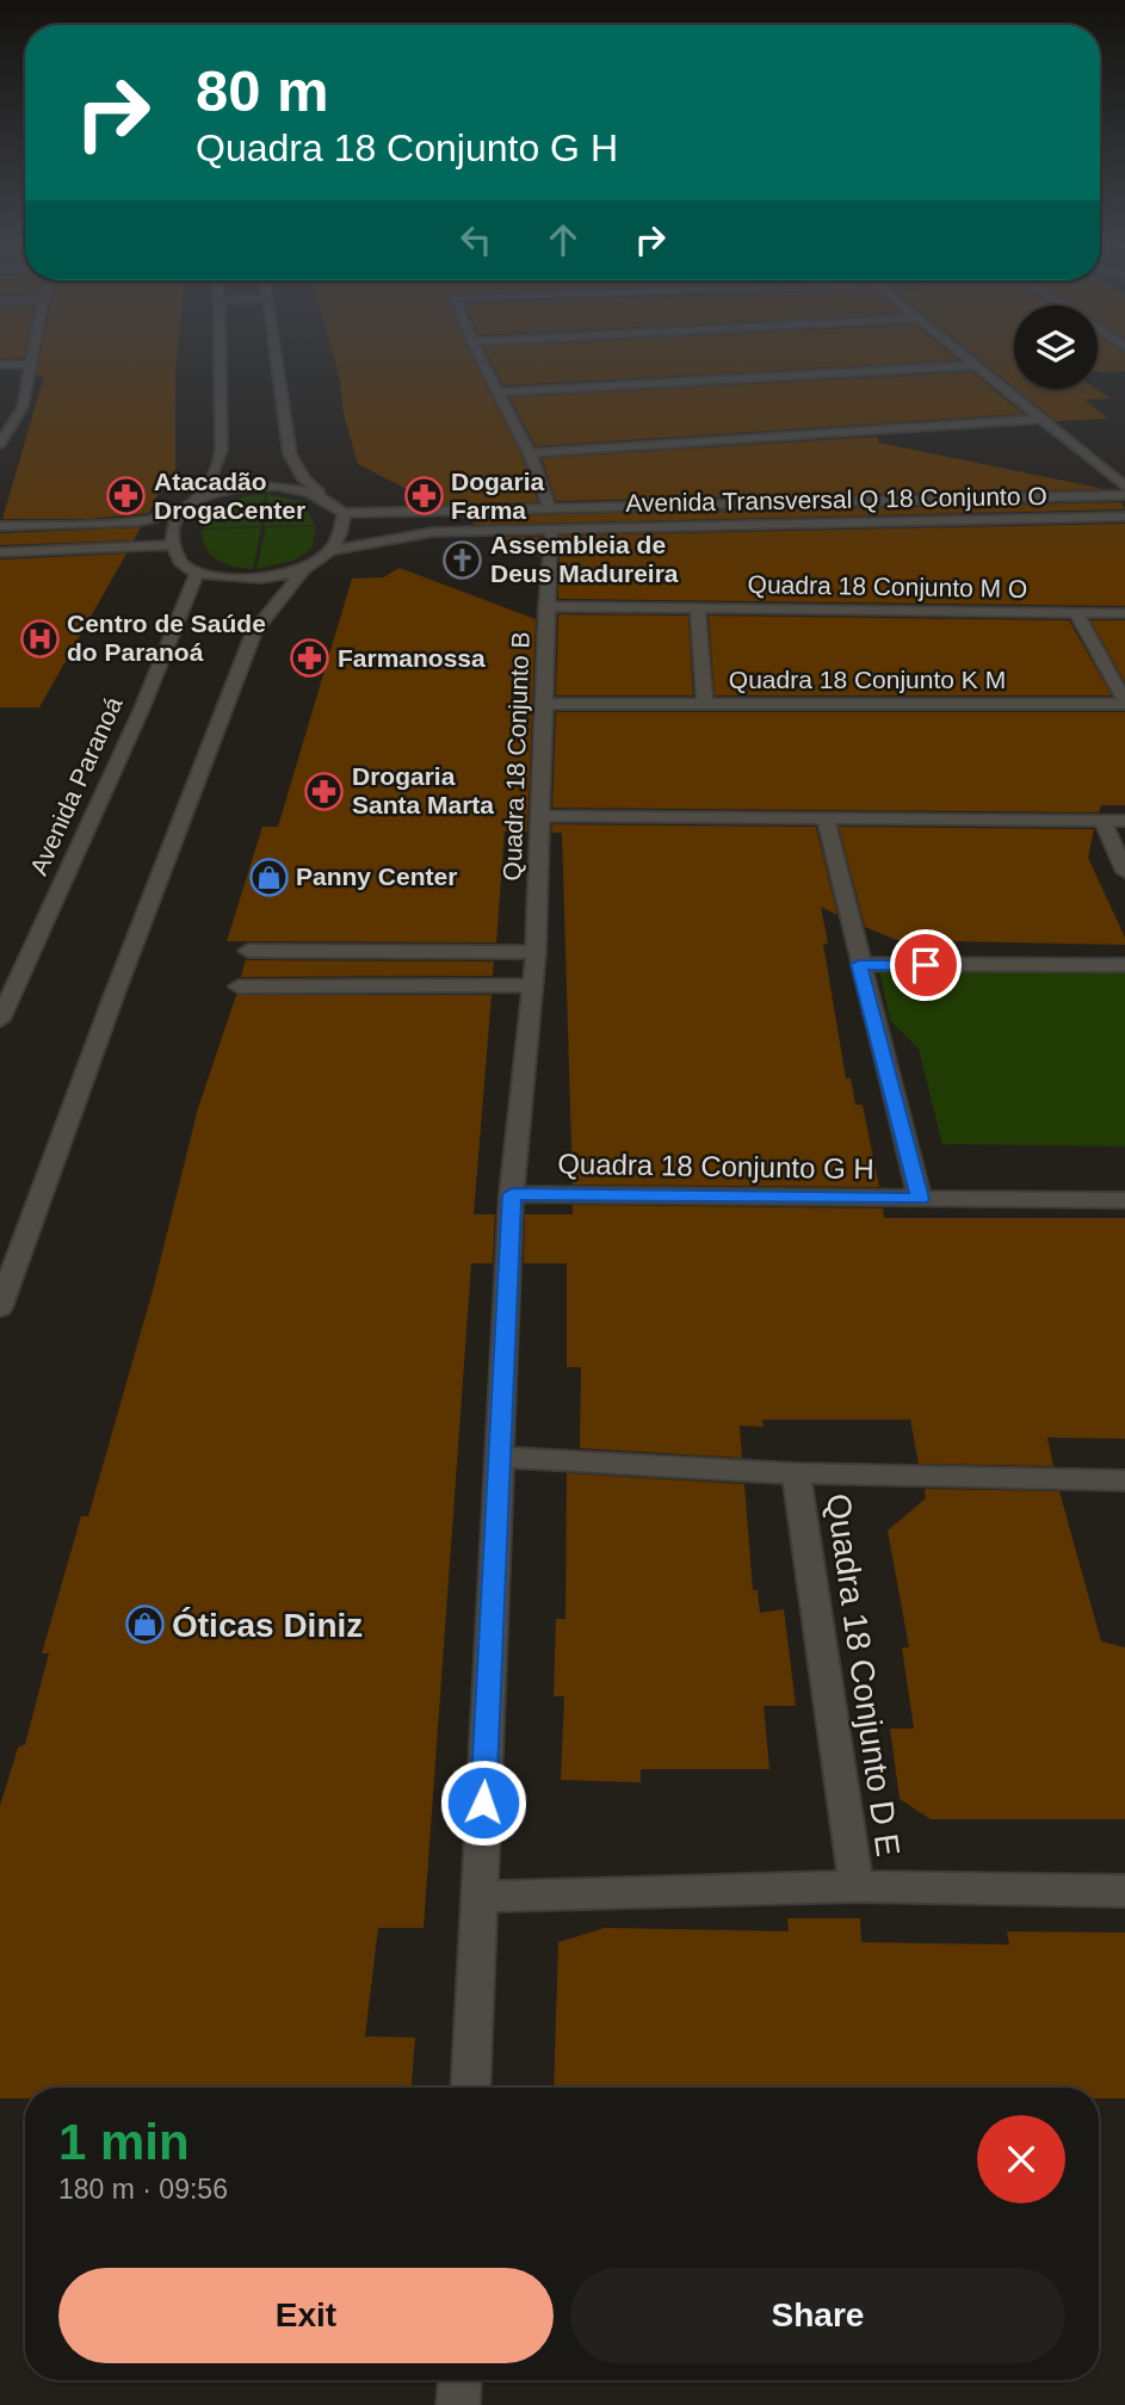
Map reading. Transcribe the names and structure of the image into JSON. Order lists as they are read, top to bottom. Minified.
{"streets":{"street":["Avenida Transversal Q 18 Conjunto O","Quadra 18 Conjunto M O","Quadra 18 Conjunto K M","Quadra 18 Conjunto B","Avenida Paranoá","Quadra 18 Conjunto G H","Quadra 18 Conjunto D E"]},"crossings":[["Avenida Transversal Q 18 Conjunto O","Quadra 18 Conjunto B"],["Quadra 18 Conjunto M O","Quadra 18 Conjunto K M"],["Quadra 18 Conjunto M O","Quadra 18 Conjunto B"],["Quadra 18 Conjunto B","Quadra 18 Conjunto G H"]],"places":{"pharmacy":["Atacadão DrogaCenter","Dogaria Farma","Farmanossa","Drogaria Santa Marta"],"church":["Assembleia de Deus Madureira"],"hospital":["Centro de Saúde do Paranoá"],"shop":["Panny Center","Óticas Diniz"]},"page":{"turn":["80 m","Quadra 18 Conjunto G H"],"heading":["1 min","180 m · 09:56"],"buttons":["Exit","Share"]}}
